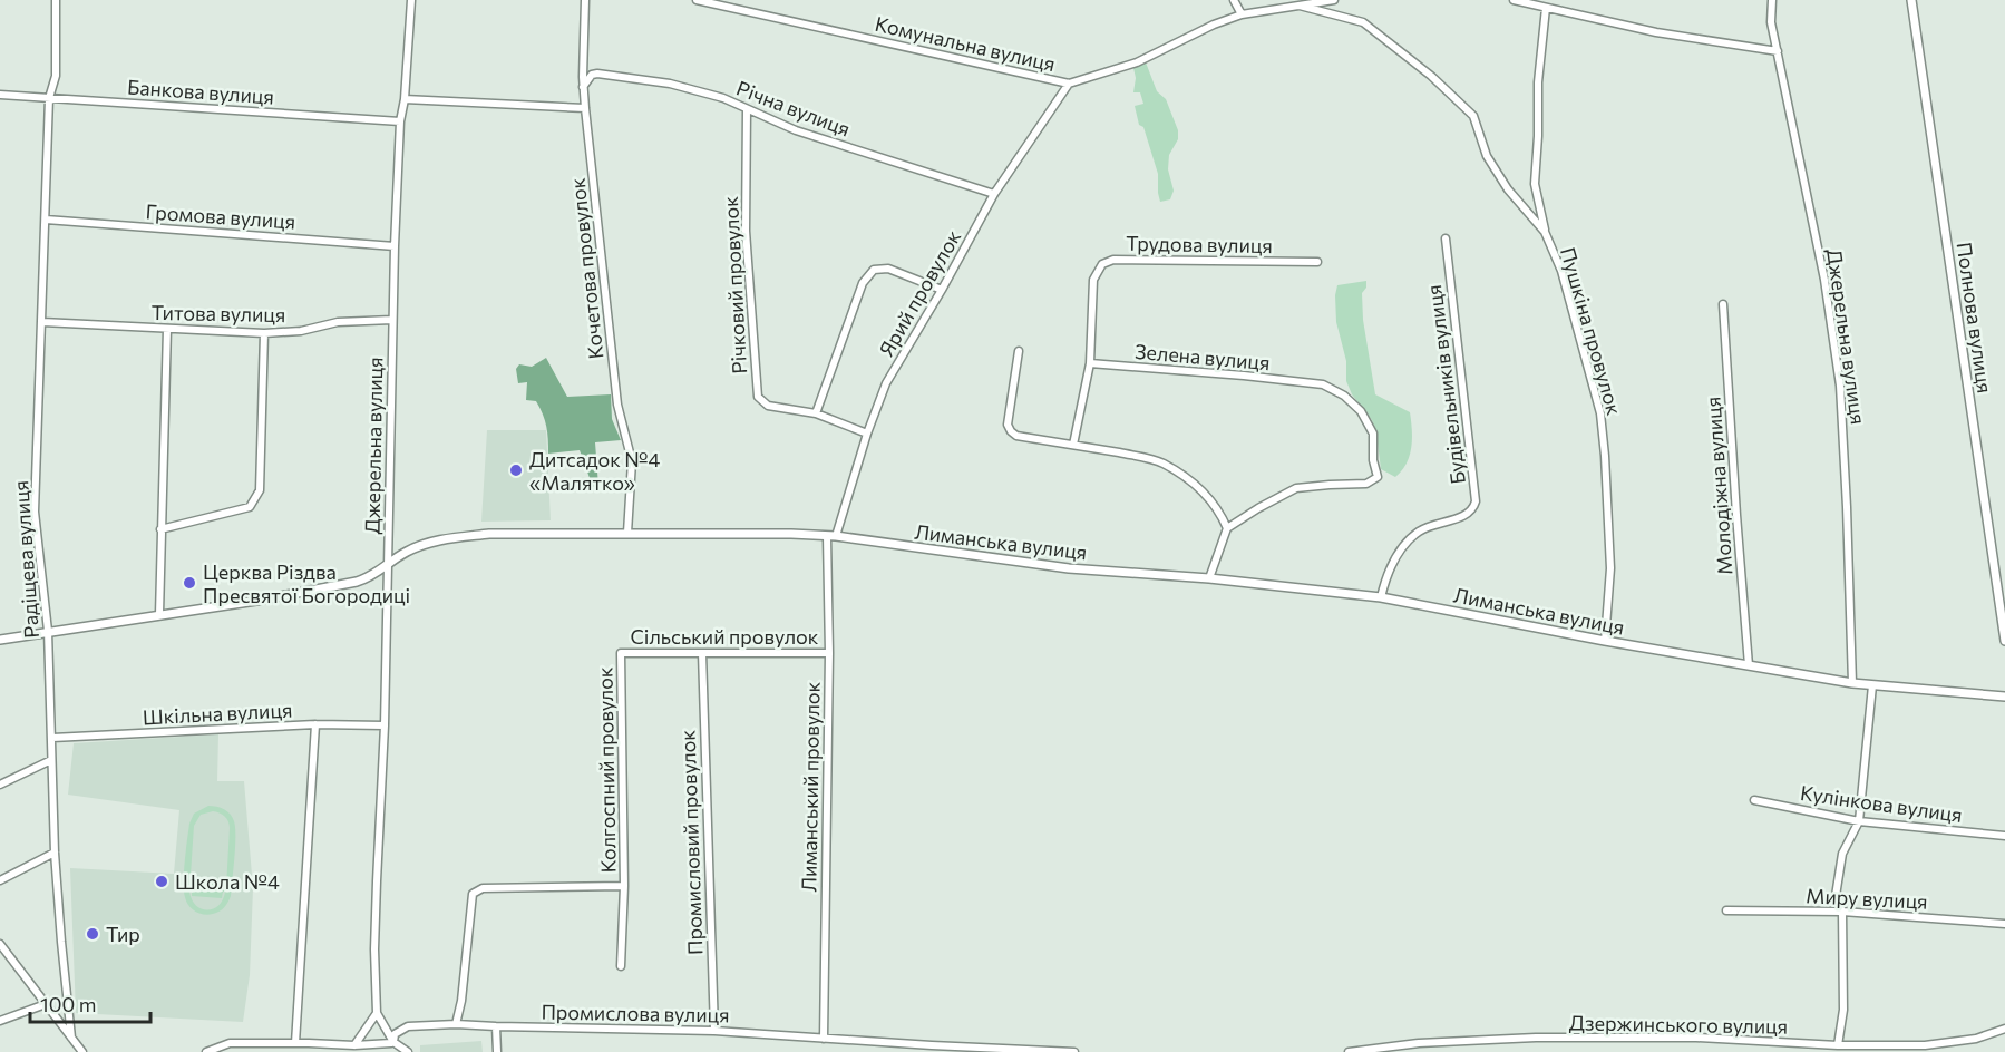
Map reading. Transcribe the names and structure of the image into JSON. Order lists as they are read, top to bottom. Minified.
{"streets":{"street":["Комунальна вулиця","Банкова вулиця","Річна вулиця","Громова вулиця","Трудова вулиця","Кочетова провулок","Річковий провулок","Ярий провулок","Титова вулиця","Полнова вулиця","Пушкіна провулок","Джерельна вулиця","Зелена вулиця","Будівельників вулиця","Молодіжна вулиця","Лиманська вулиця","Радіщева вулиця","Сільський провулок","Шкільна вулиця","Колгоспний провулок","Лиманський провулок","Кулінкова вулиця","Промисловий провулок","Миру вулиця","Промислова вулиця","Дзержинського вулиця"]},"crossings":[["Комунальна вулиця","Ярий провулок"],["Банкова вулиця","Джерельна вулиця"],["Банкова вулиця","Радіщева вулиця"],["Річна вулиця","Кочетова провулок"],["Річна вулиця","Річковий провулок"],["Річна вулиця","Ярий провулок"],["Громова вулиця","Джерельна вулиця"],["Громова вулиця","Радіщева вулиця"],["Трудова вулиця","Зелена вулиця"],["Кочетова провулок","Лиманська вулиця"],["Річковий провулок","Ярий провулок"],["Ярий провулок","Лиманська вулиця"],["Ярий провулок","Лиманський провулок"],["Титова вулиця","Джерельна вулиця"],["Титова вулиця","Радіщева вулиця"],["Пушкіна провулок","Лиманська вулиця"],["Джерельна вулиця","Лиманська вулиця"],["Джерельна вулиця","Шкільна вулиця"],["Будівельників вулиця","Лиманська вулиця"],["Молодіжна вулиця","Лиманська вулиця"],["Лиманська вулиця","Радіщева вулиця"],["Лиманська вулиця","Лиманський провулок"],["Радіщева вулиця","Шкільна вулиця"],["Сільський провулок","Колгоспний провулок"],["Сільський провулок","Лиманський провулок"],["Сільський провулок","Промисловий провулок"],["Колгоспний провулок","Промислова вулиця"],["Лиманський провулок","Промислова вулиця"],["Промисловий провулок","Промислова вулиця"]],"places":["Дитсадок №4 «Малятко»","Церква Різдва Пресвятої Богородиці","Школа №4","Тир"],"scale_bar":"100 m"}
